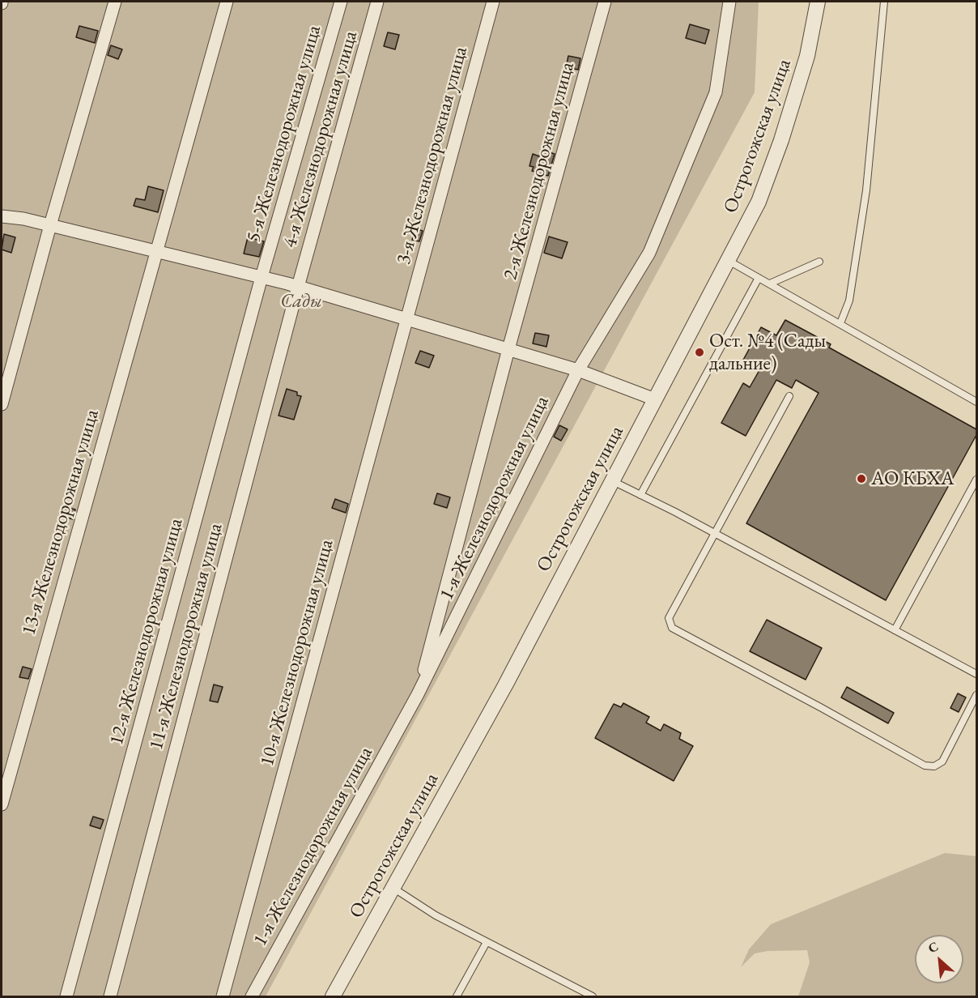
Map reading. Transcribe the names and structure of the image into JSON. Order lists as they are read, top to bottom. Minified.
{"streets":{"street":["5-я Железнодорожная улица","Острогожская улица","4-я Железнодорожная улица","3-я Железнодорожная улица","2-я Железнодорожная улица","1-я Железнодорожная улица","13-я Железнодорожная улица","12-я Железнодорожная улица","11-я Железнодорожная улица","10-я Железнодорожная улица"]},"crossings":[["5-я Железнодорожная улица","12-я Железнодорожная улица"],["4-я Железнодорожная улица","11-я Железнодорожная улица"],["3-я Железнодорожная улица","10-я Железнодорожная улица"],["2-я Железнодорожная улица","1-я Железнодорожная улица"]],"parks":["Сады"],"places":["Ост. №4 (Сады дальние)","АО КБХА"],"north":"top left"}
